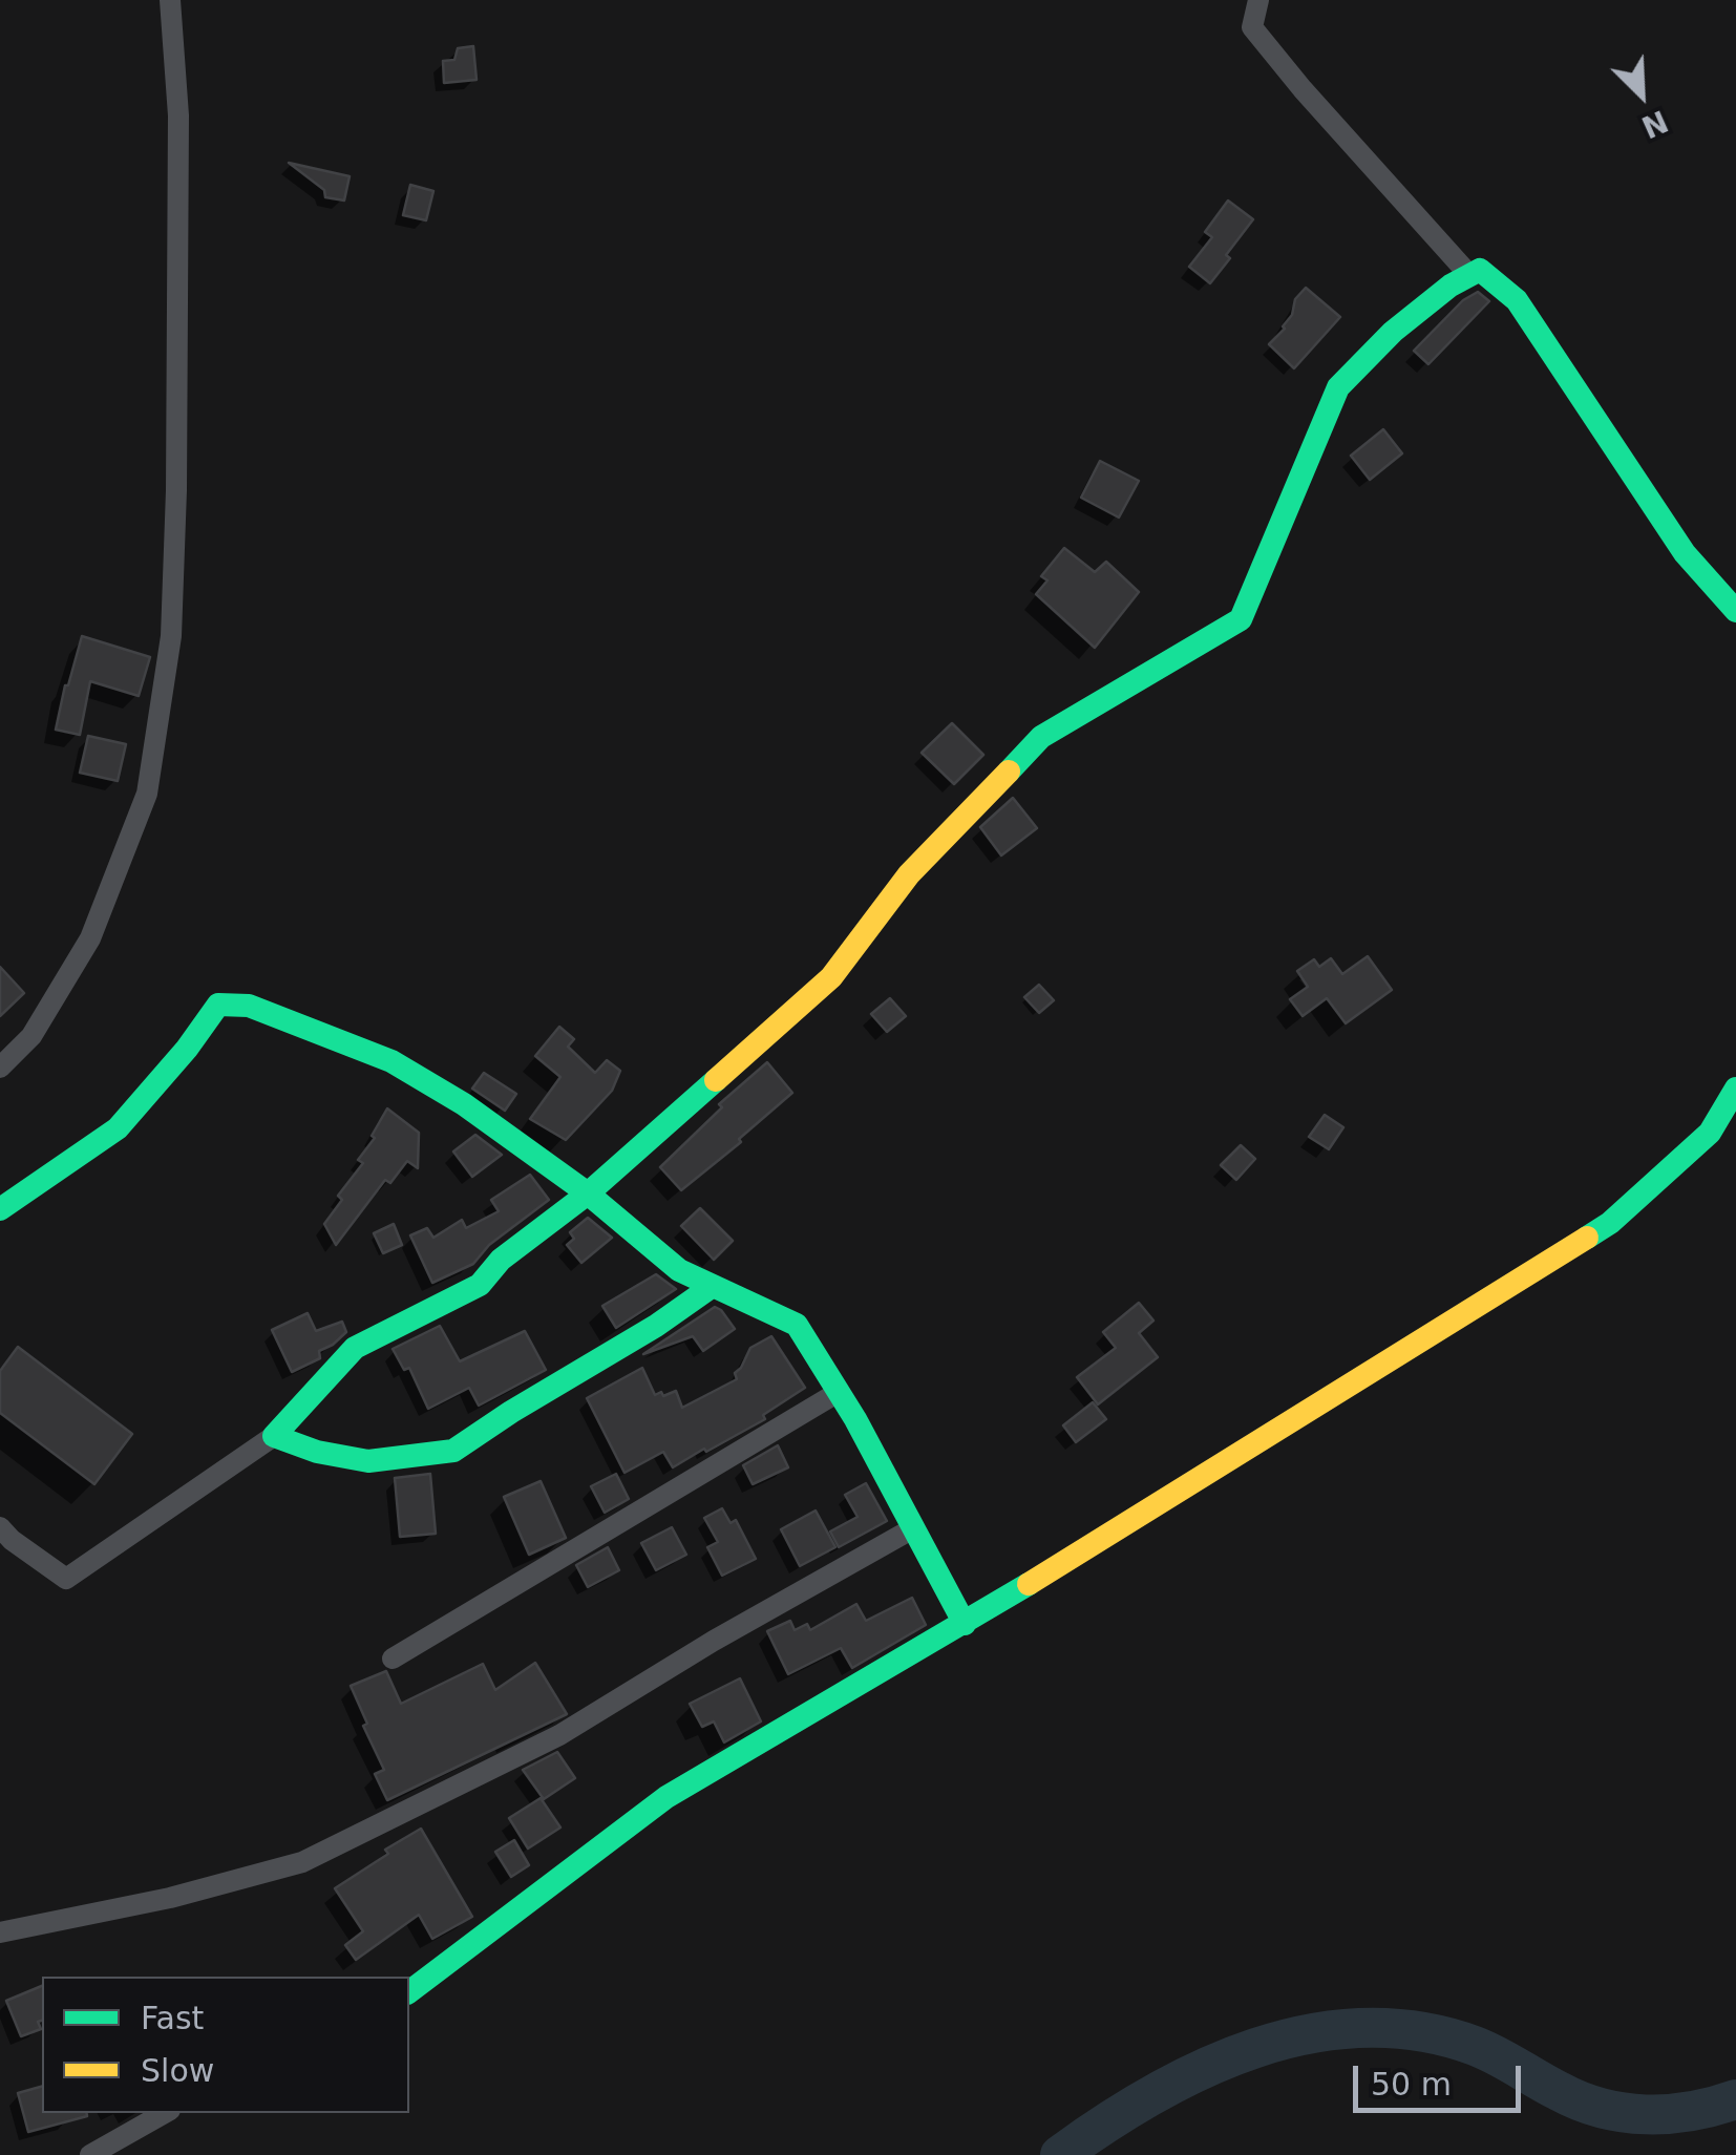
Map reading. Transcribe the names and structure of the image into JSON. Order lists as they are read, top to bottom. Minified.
{"legend":["Fast","Slow"],"scale_bar":"50 m","north":"bottom right"}
